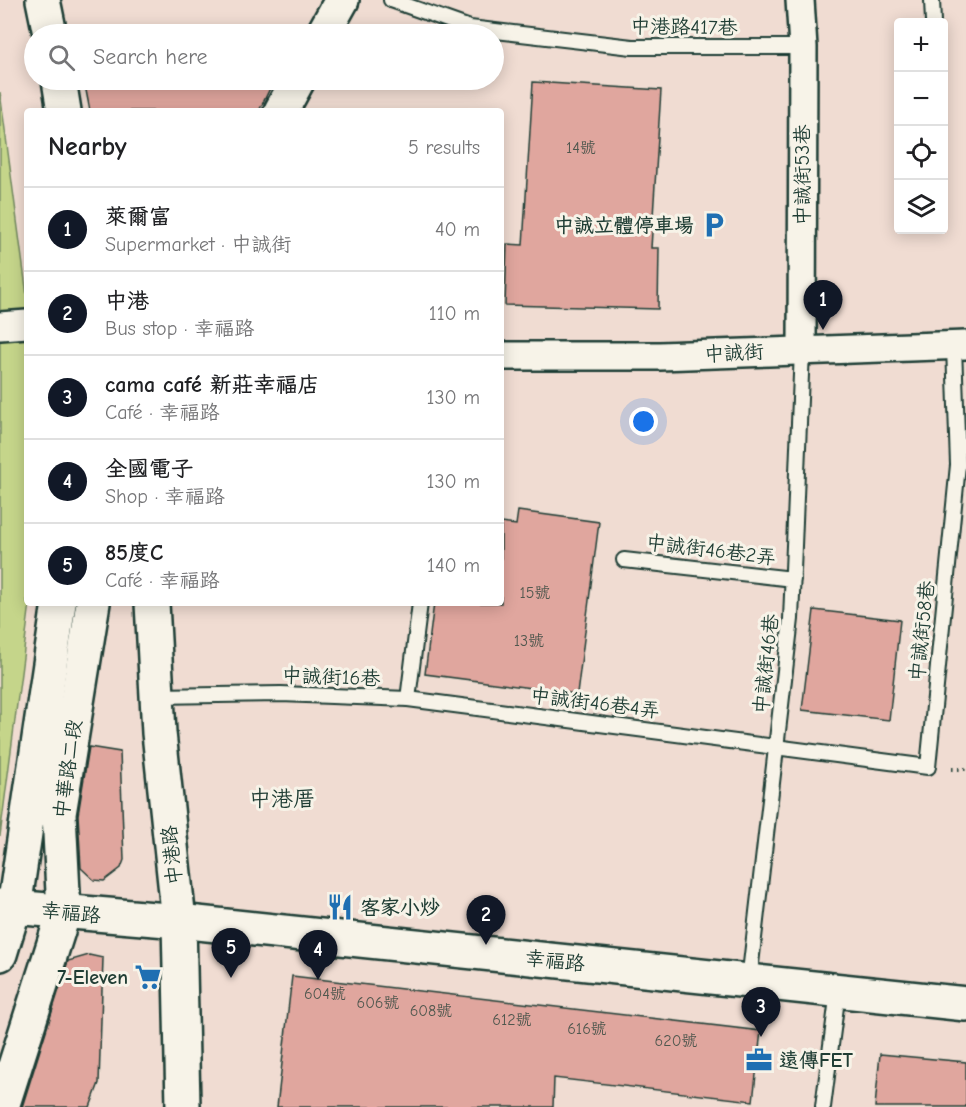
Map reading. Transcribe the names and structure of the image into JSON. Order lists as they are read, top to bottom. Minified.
{"streets":{"street":["中誠街53巷","中誠街","中華路二段","中港路","幸福路"],"lane":["中港路417巷","中誠街46巷2弄","中誠街58巷","中誠街46巷","中誠街16巷","中誠街46巷4弄"]},"crossings":[["中港路417巷","中誠街53巷"],["中誠街53巷","中誠街"],["中誠街53巷","中誠街46巷"],["中誠街","中誠街58巷"],["中誠街","中誠街46巷"],["中誠街46巷2弄","中誠街46巷"],["中誠街58巷","中誠街46巷"],["中誠街58巷","中誠街46巷4弄"],["中誠街46巷","中誠街46巷4弄"],["中誠街46巷","幸福路"],["中誠街16巷","中誠街46巷4弄"],["中誠街16巷","中港路"],["中華路二段","幸福路"],["中港路","幸福路"]],"districts":["中港厝"],"places":{"parking":["中誠立體停車場"],"restaurant":["客家小炒"],"supermarket":["7-Eleven"],"office":["遠傳FET"]},"house_numbers":["14號","15號","13號","604號","606號","608號","612號","616號","620號"],"page":{"map_buttons":["+","−"],"search":"Search here","heading":["Nearby","5 results"],"list":[{"mark":"1","name":"萊爾富","note":"Supermarket · 中誠街","value":"40 m"},{"mark":"2","name":"中港","note":"Bus stop · 幸福路","value":"110 m"},{"mark":"3","name":"cama café 新莊幸福店","note":"Café · 幸福路","value":"130 m"},{"mark":"4","name":"全國電子","note":"Shop · 幸福路","value":"130 m"},{"mark":"5","name":"85度C","note":"Café · 幸福路","value":"140 m"}],"pins":["1","2","5","4","3"]}}
